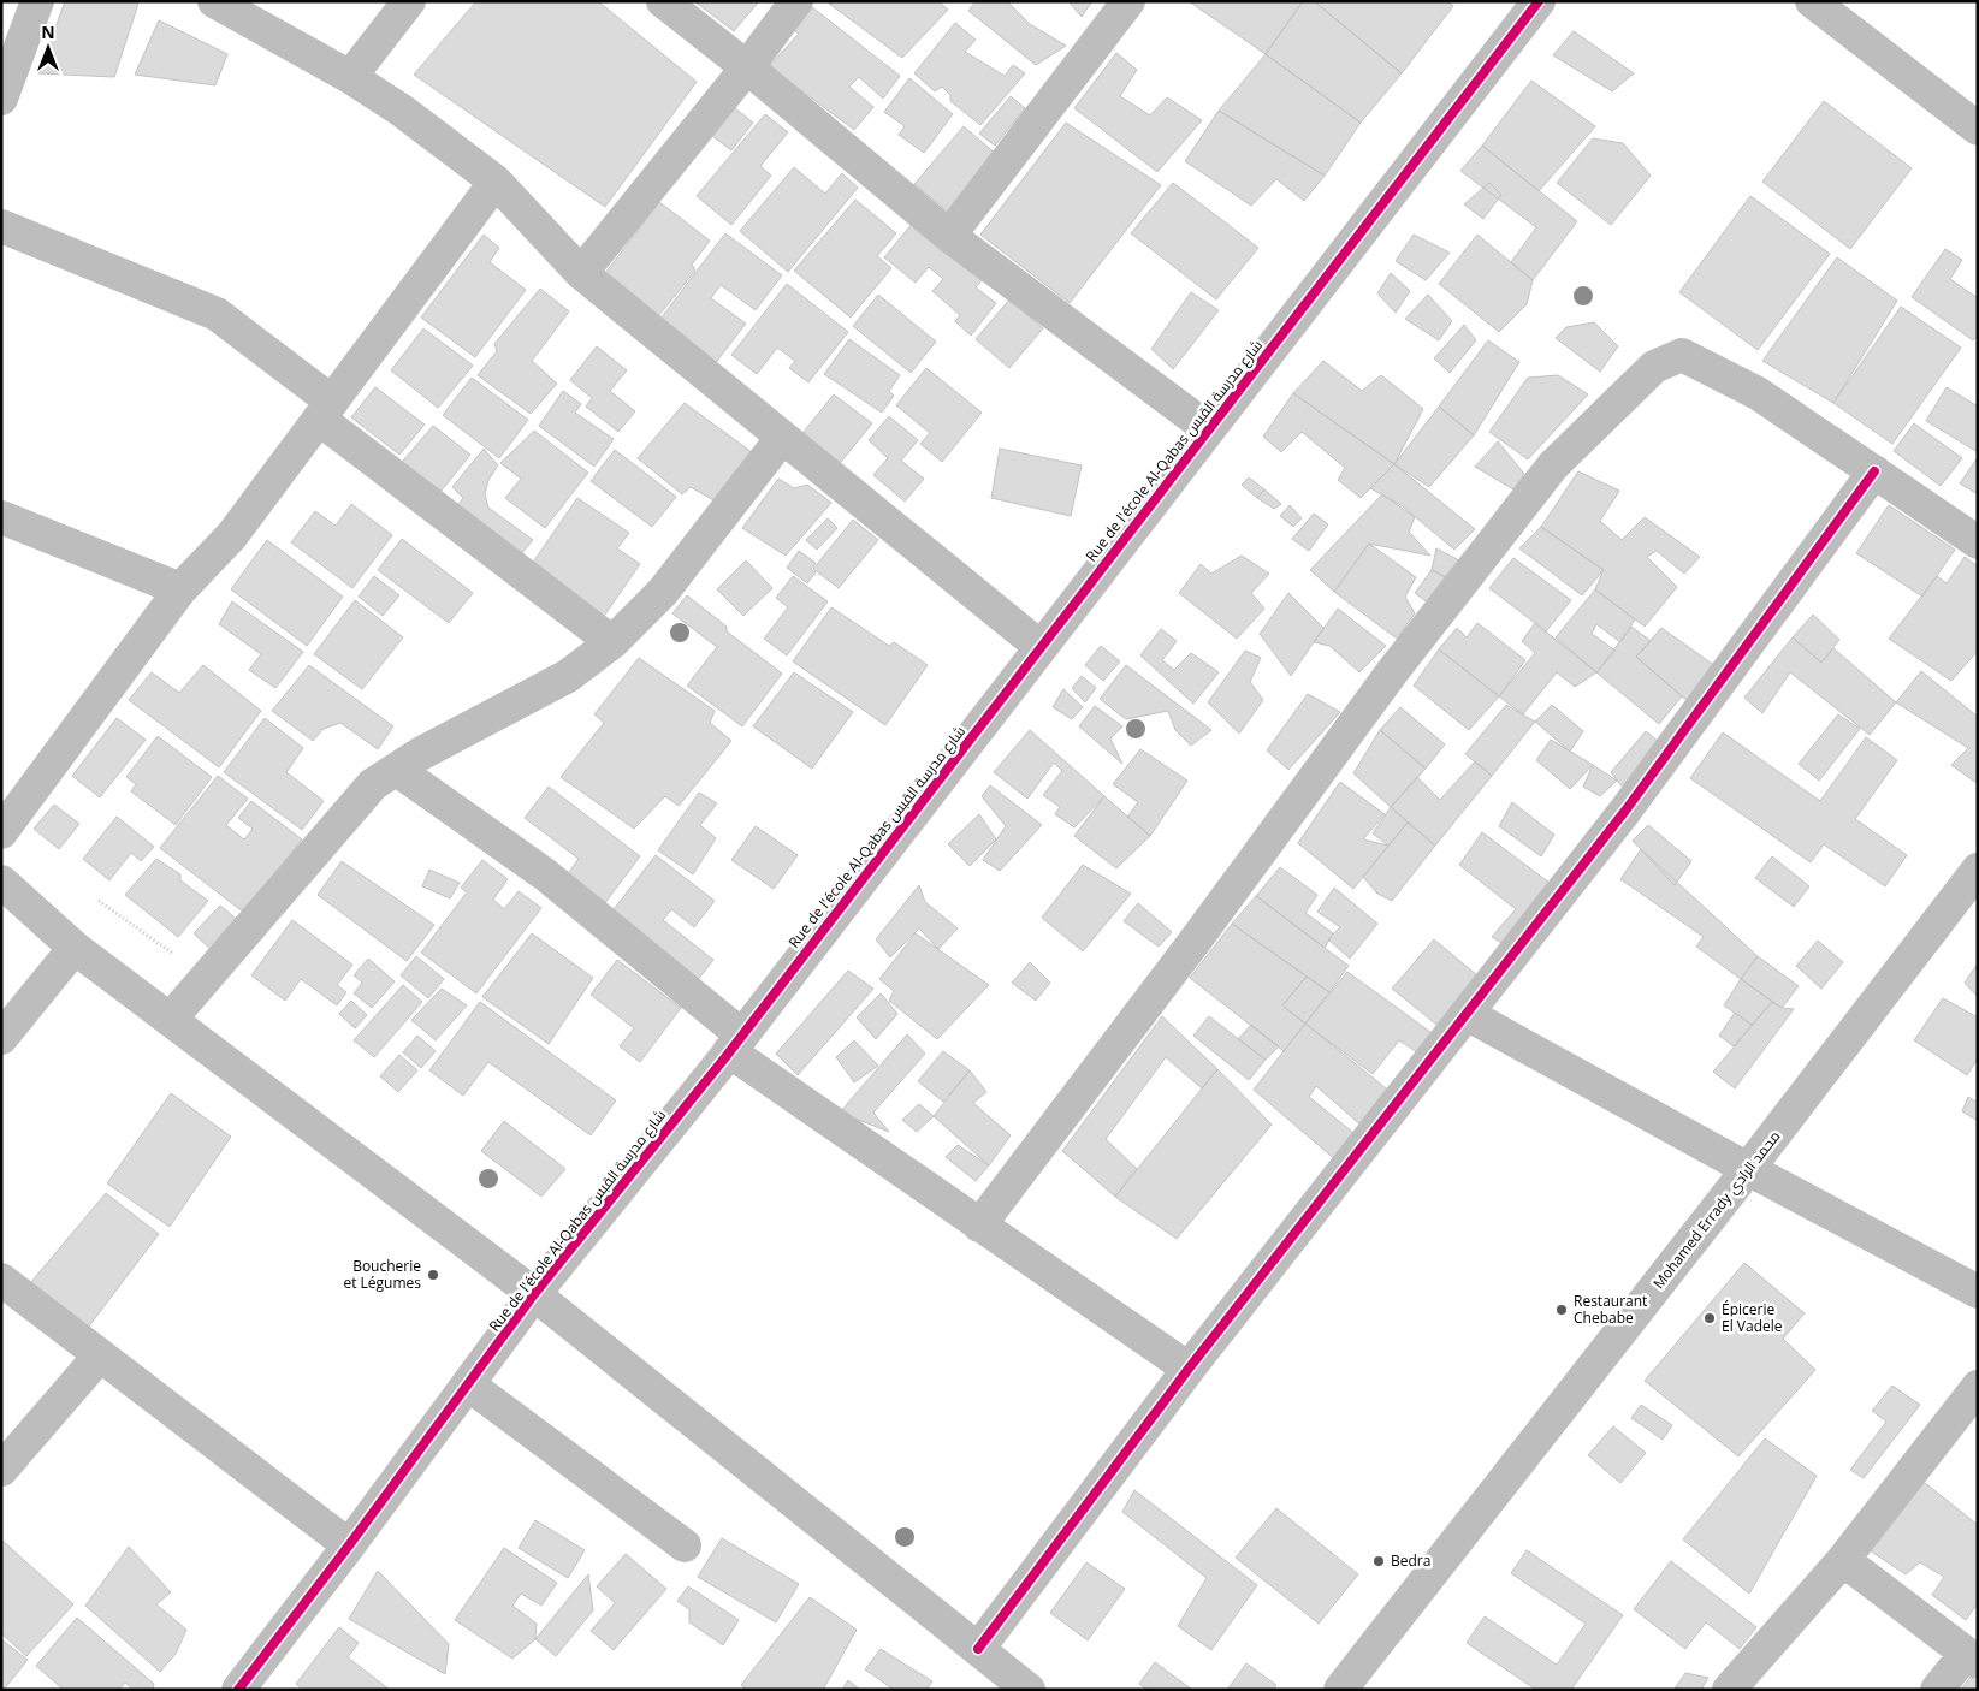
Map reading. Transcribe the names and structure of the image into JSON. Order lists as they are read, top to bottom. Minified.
{"streets":{"street":["Rue de l'école Al-Qabas شارع مدرسة القبس","Mohamed Errady محمد الرادي"]},"places":["Boucherie et Légumes","Restaurant Chebabe","Épicerie El Vadele","Bedra"],"north":"top"}
